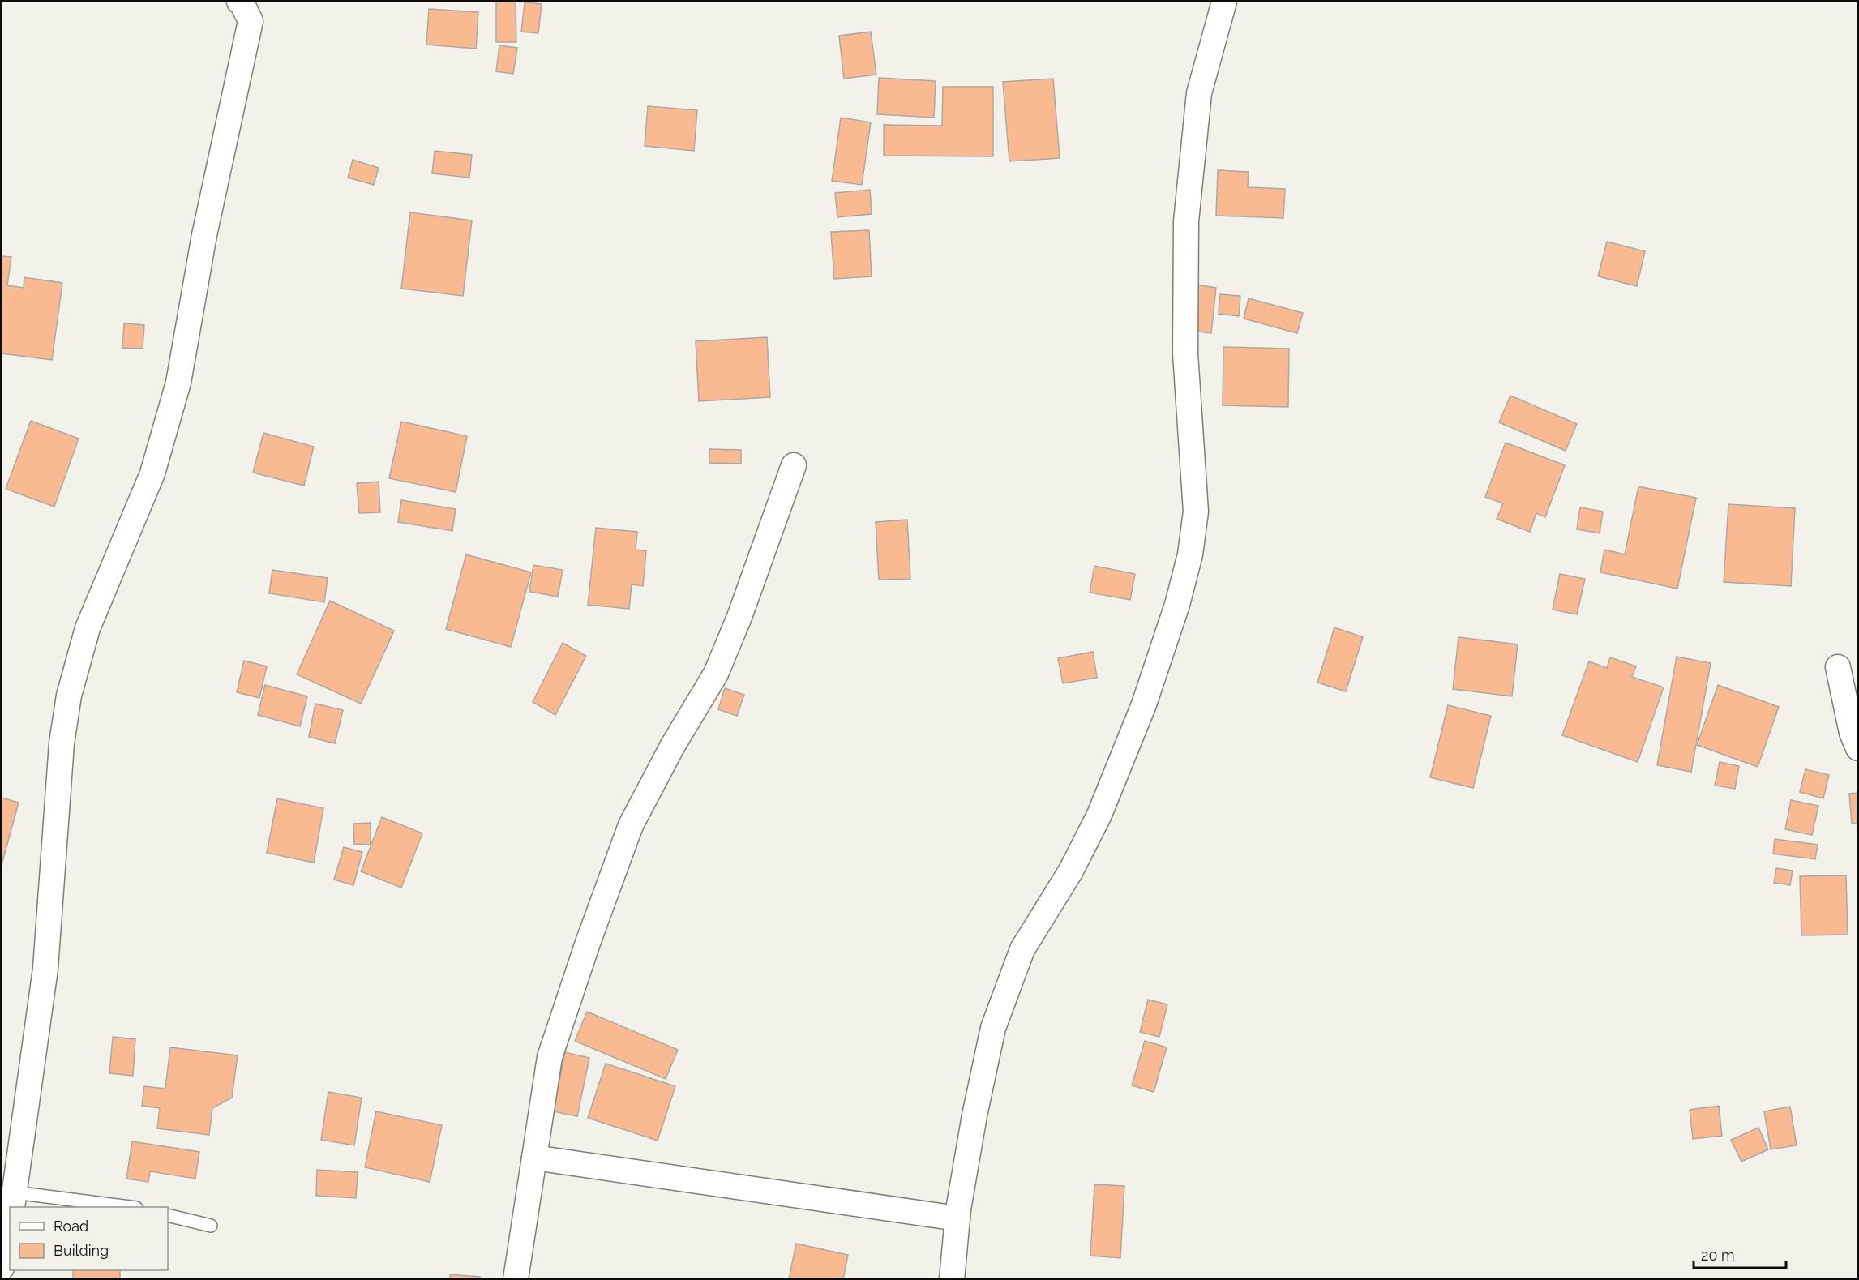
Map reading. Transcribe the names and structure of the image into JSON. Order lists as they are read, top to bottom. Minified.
{"legend":["Road","Building"],"scale_bar":"20 m"}
